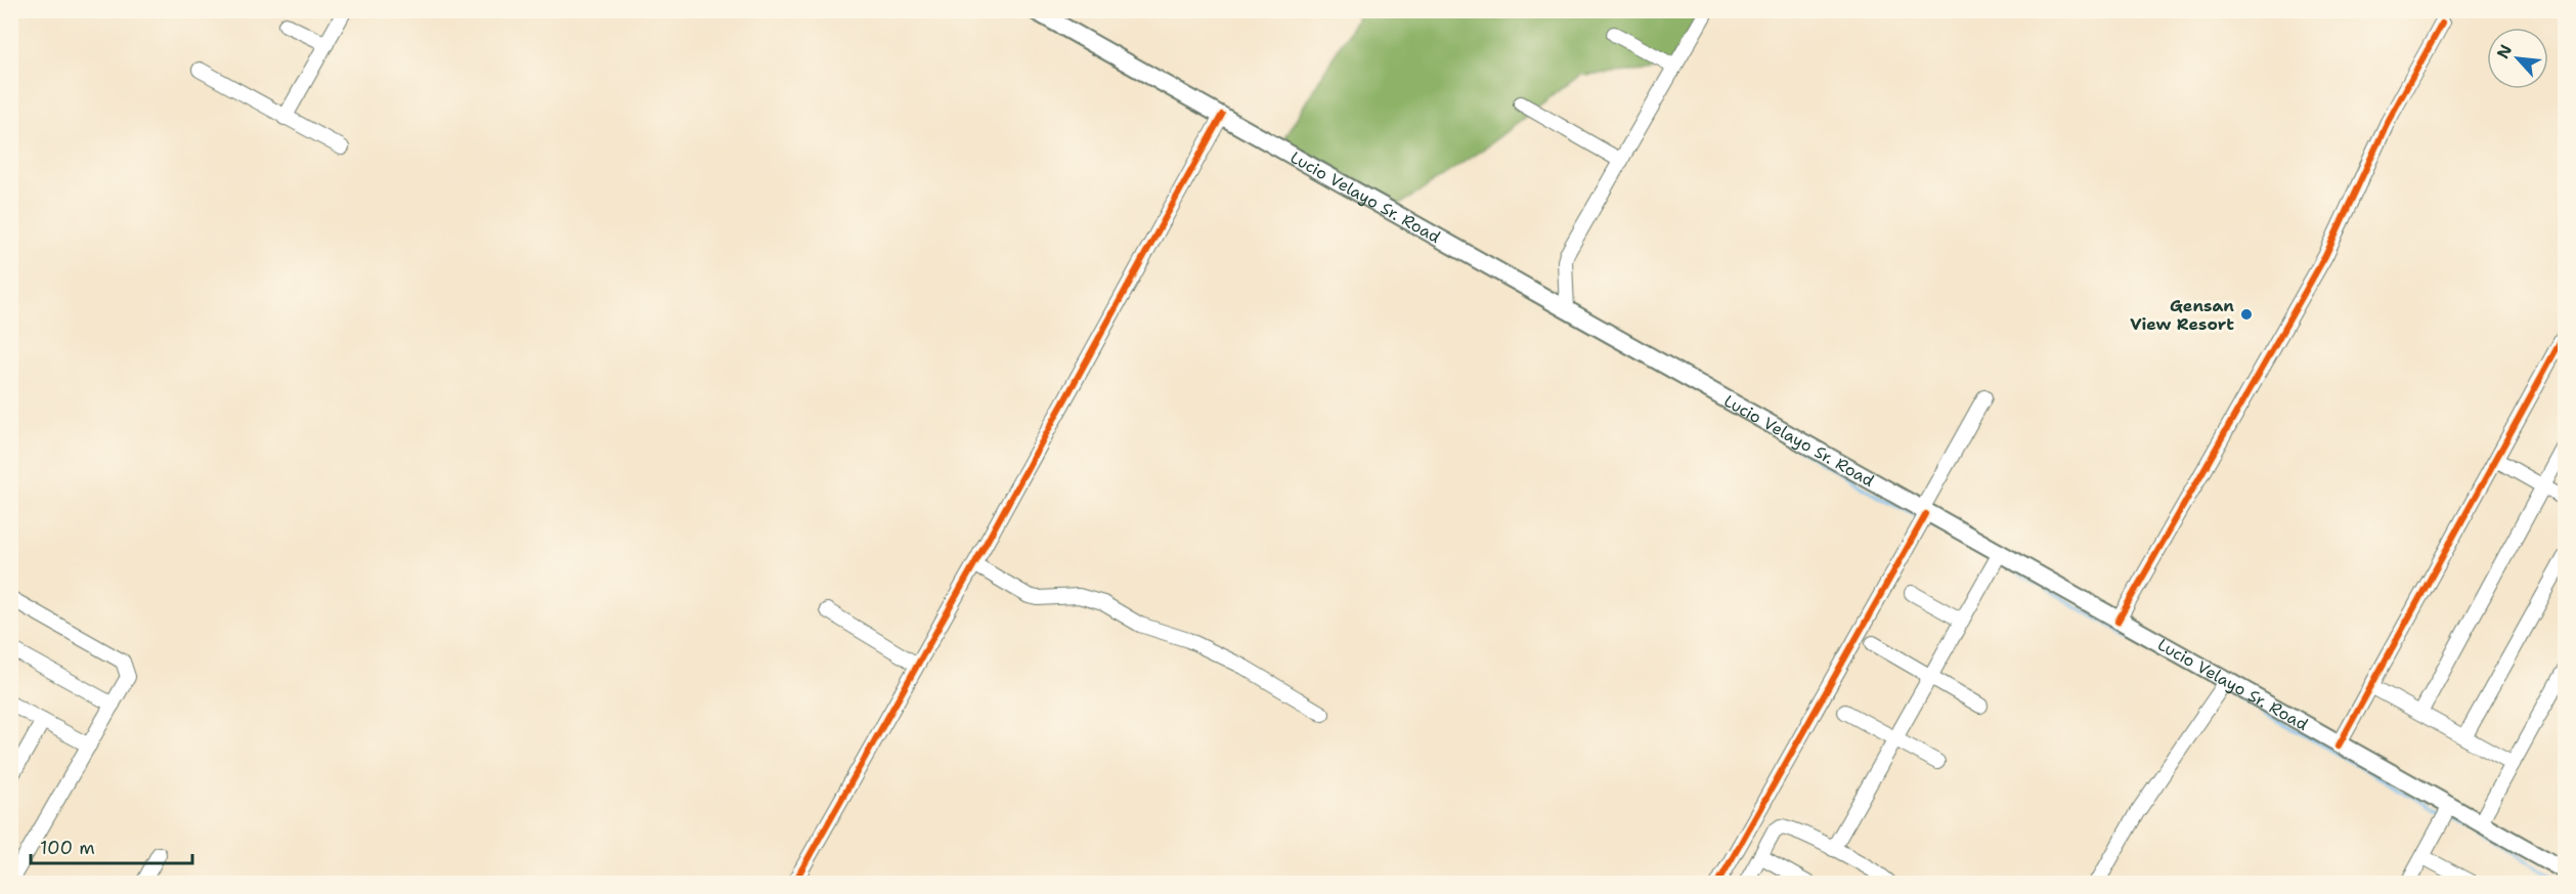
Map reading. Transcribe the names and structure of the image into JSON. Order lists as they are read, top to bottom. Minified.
{"streets":{"main road":["Lucio Velayo Sr. Road"]},"places":["Gensan View Resort"],"scale_bar":"100 m","north":"top left"}
